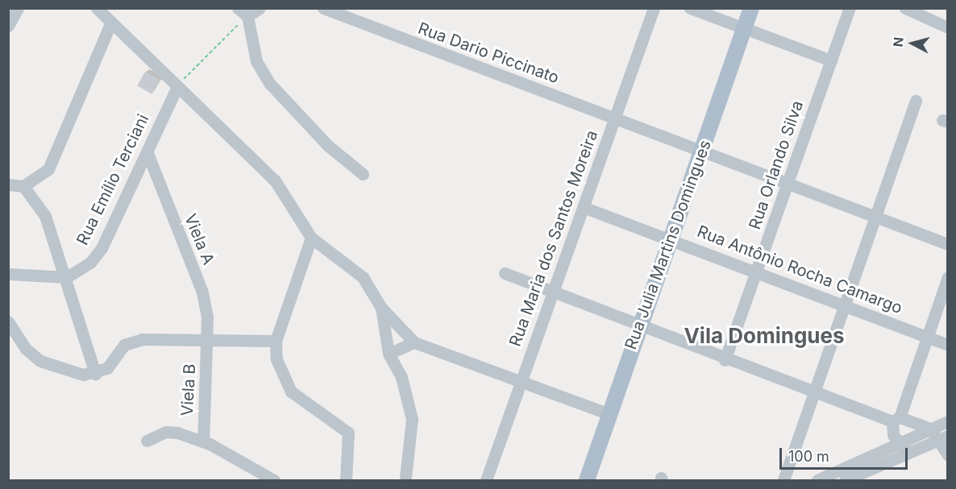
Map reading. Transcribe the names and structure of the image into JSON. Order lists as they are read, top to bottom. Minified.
{"streets":{"main road":["Rua Julia Martins Domingues"],"street":["Rua Dario Piccinato","Rua Orlando Silva","Rua Emílio Terciani","Rua Maria dos Santos Moreira","Viela A","Rua Antônio Rocha Camargo","Viela B"]},"crossings":[["Rua Dario Piccinato","Rua Orlando Silva"],["Rua Dario Piccinato","Rua Maria dos Santos Moreira"],["Rua Dario Piccinato","Rua Julia Martins Domingues"],["Rua Orlando Silva","Rua Antônio Rocha Camargo"],["Rua Emílio Terciani","Viela A"],["Rua Maria dos Santos Moreira","Rua Antônio Rocha Camargo"],["Viela A","Viela B"],["Rua Julia Martins Domingues","Rua Antônio Rocha Camargo"]],"districts":["Vila Domingues"],"scale_bar":"100 m","north":"left"}
